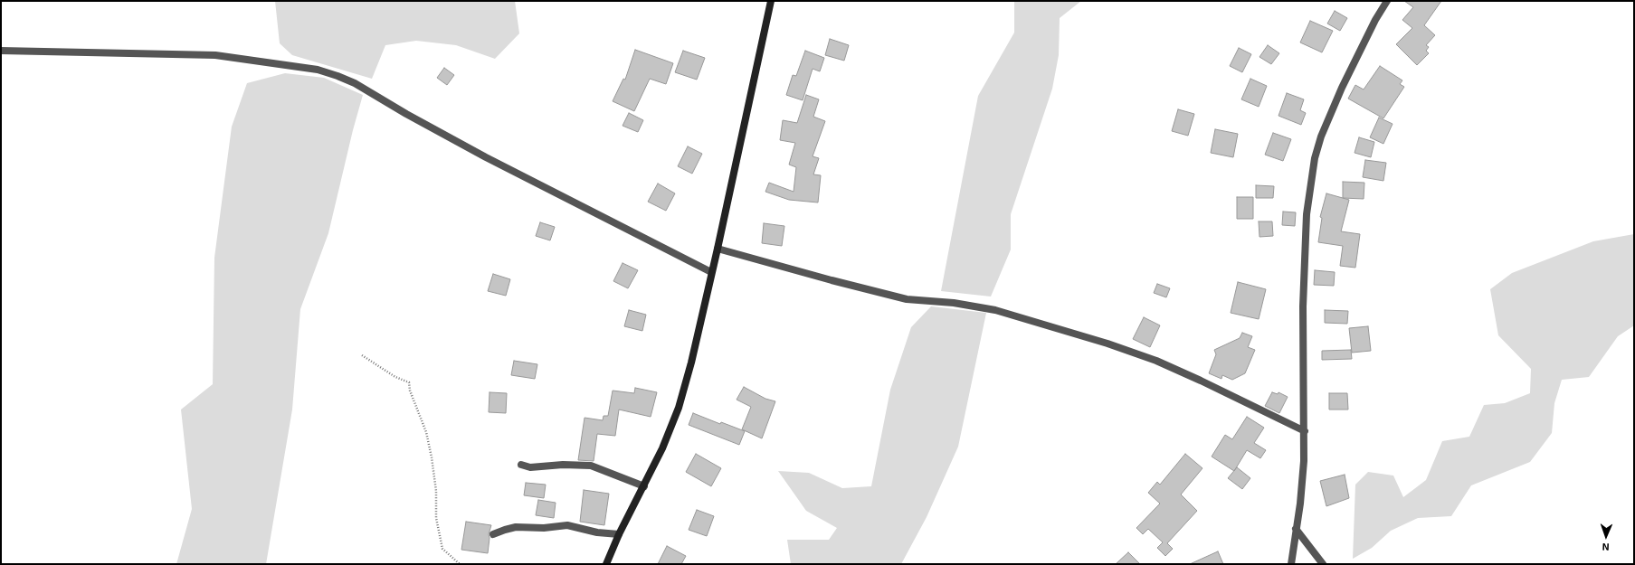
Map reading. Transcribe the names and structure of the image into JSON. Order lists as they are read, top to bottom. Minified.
{"north":"bottom"}
